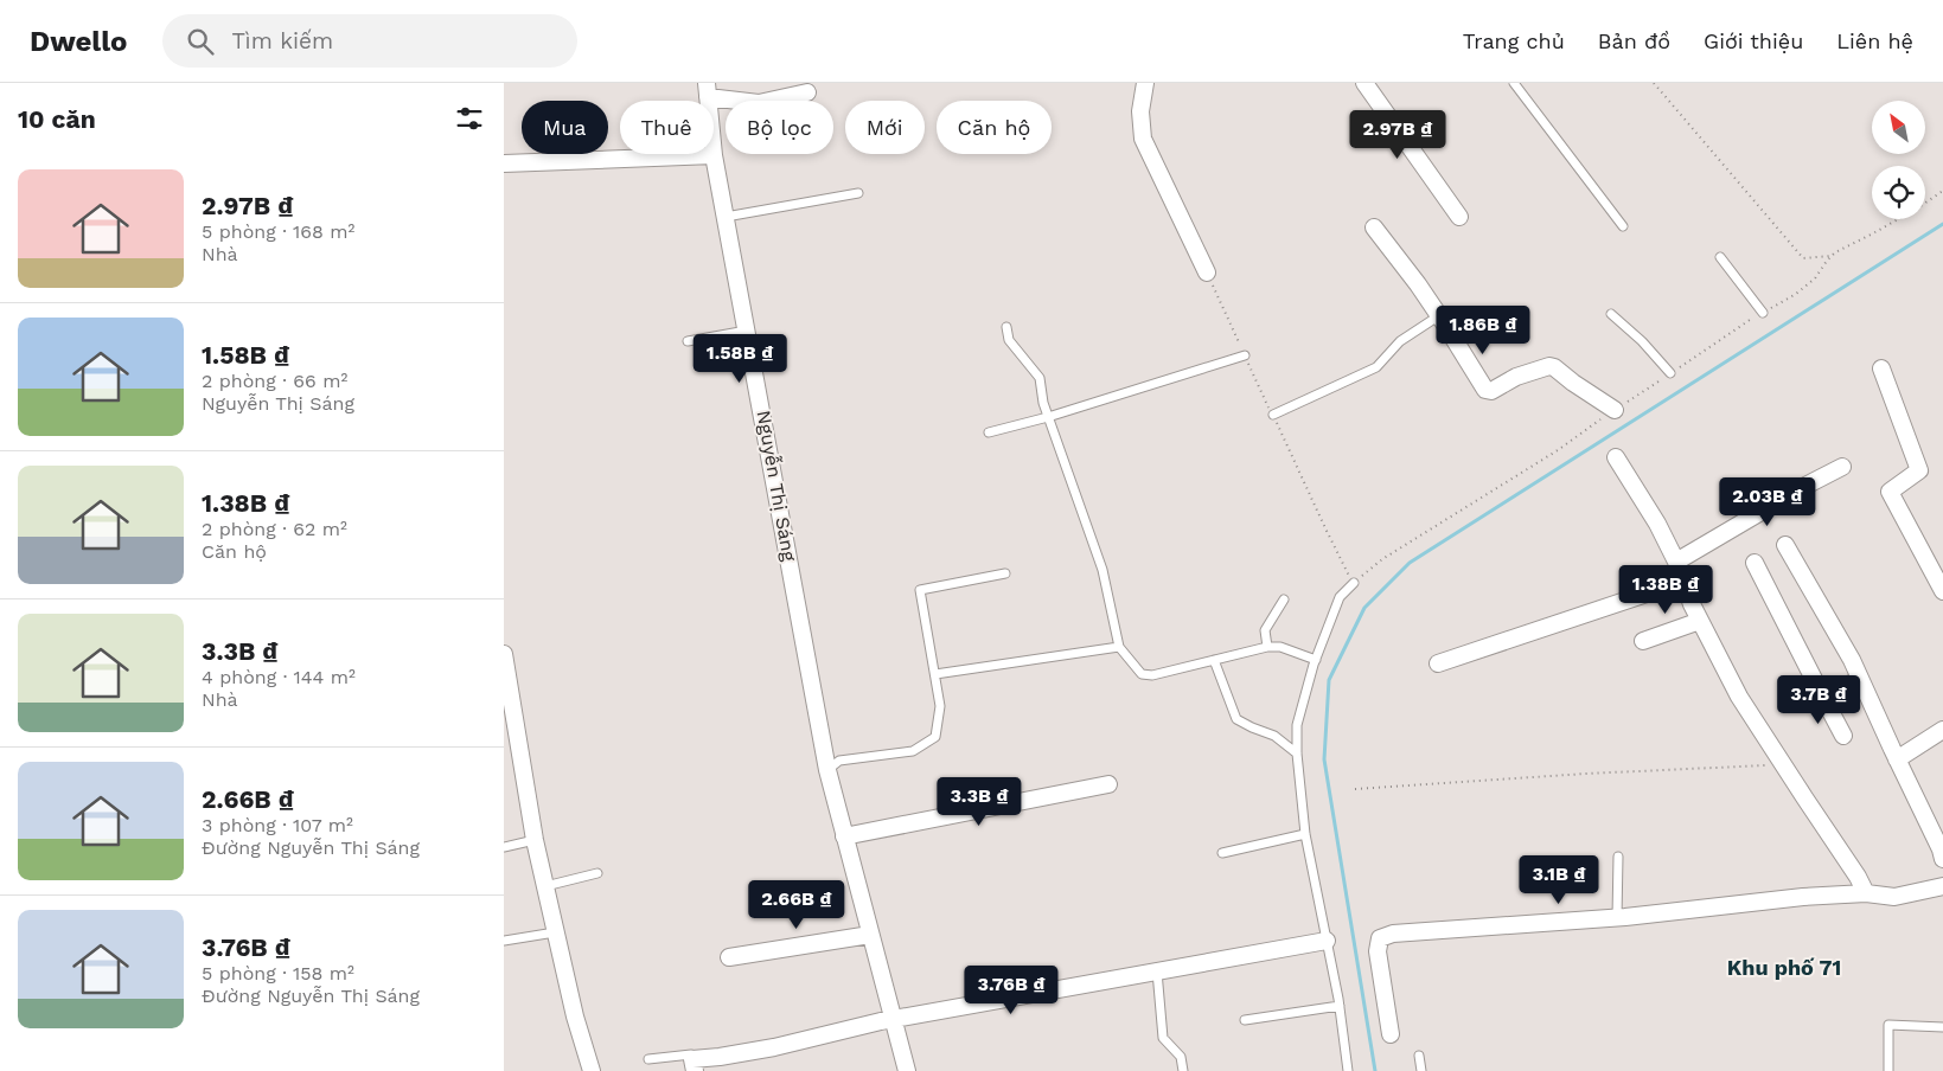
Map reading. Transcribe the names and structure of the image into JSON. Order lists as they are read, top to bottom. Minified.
{"streets":{"street":["Nguyễn Thị Sáng"]},"districts":["Khu phố 71"],"north":"top left","page":{"header":"Dwello","search":"Tìm kiếm","nav":["Trang chủ","Bản đồ","Giới thiệu","Liên hệ"],"heading":"10 căn","chip":["Mua","Thuê","Bộ lọc","Mới","Căn hộ"],"price":["2.97B ₫","1.86B ₫","1.58B ₫","2.03B ₫","1.38B ₫","3.7B ₫","3.3B ₫","3.1B ₫","2.66B ₫","3.76B ₫"],"list":[{"name":"2.97B ₫","note":"5 phòng · 168 m² · Nhà"},{"name":"1.58B ₫","note":"2 phòng · 66 m² · Nguyễn Thị Sáng"},{"name":"1.38B ₫","note":"2 phòng · 62 m² · Căn hộ"},{"name":"3.3B ₫","note":"4 phòng · 144 m² · Nhà"},{"name":"2.66B ₫","note":"3 phòng · 107 m² · Đường Nguyễn Thị Sáng"},{"name":"3.76B ₫","note":"5 phòng · 158 m² · Đường Nguyễn Thị Sáng"}]}}
